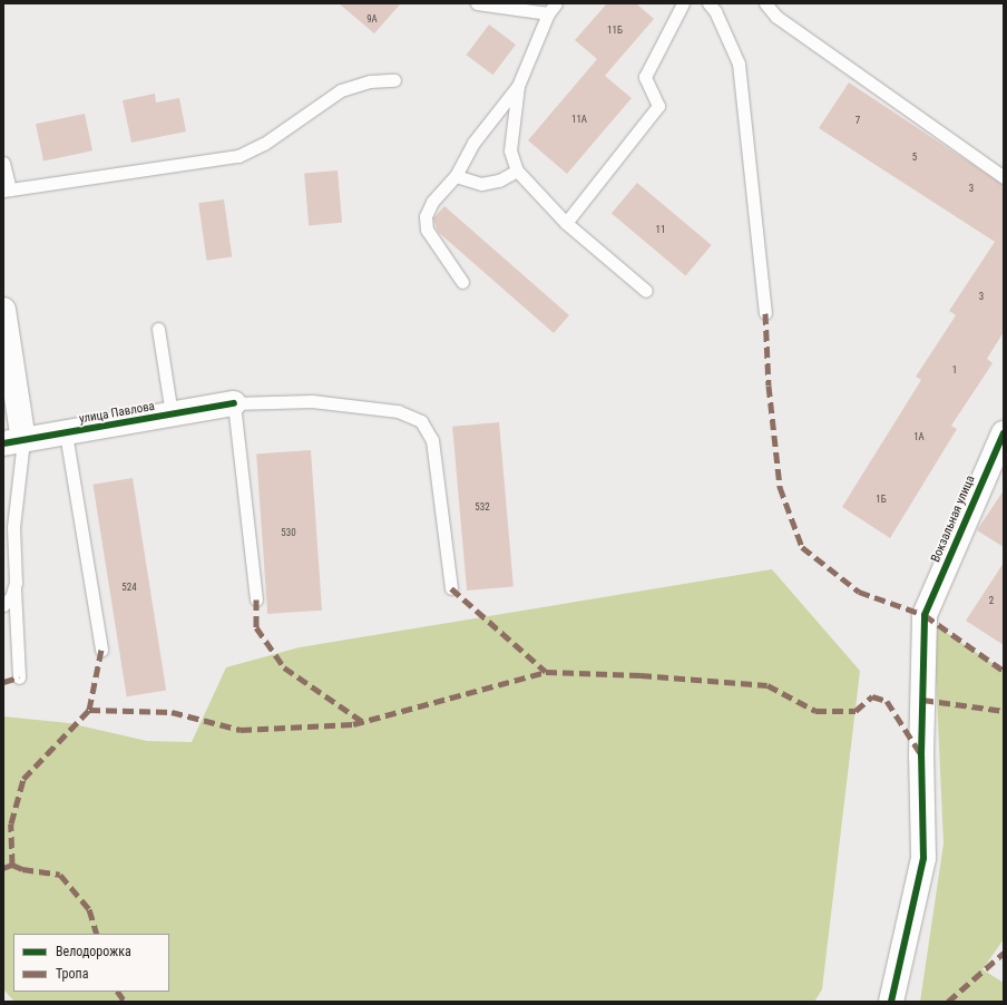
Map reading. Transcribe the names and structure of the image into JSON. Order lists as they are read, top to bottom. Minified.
{"streets":{"street":["улица Павлова","Вокзальная улица"]},"house_numbers":["9А","11Б","11А","7","5","3","11","3","1","1А","1Б","532","530","524","2"],"legend":["Велодорожка","Тропа"]}
